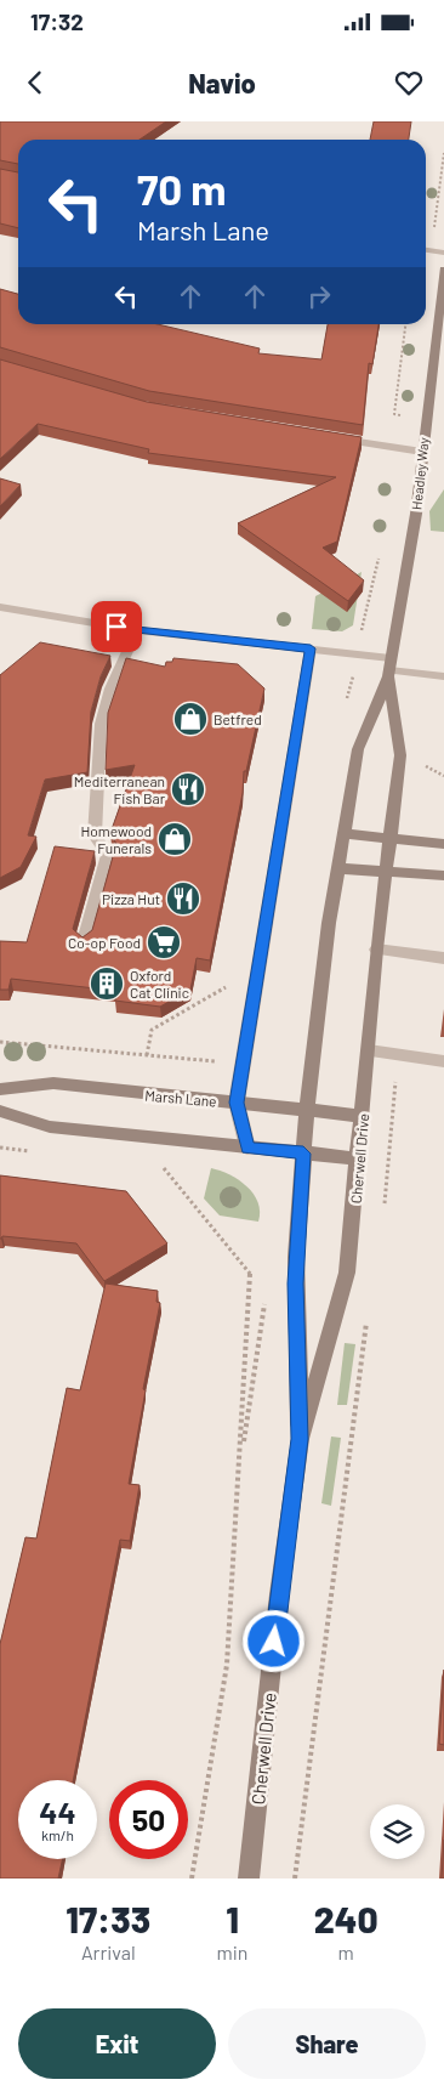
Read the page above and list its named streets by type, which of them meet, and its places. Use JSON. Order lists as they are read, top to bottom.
{
  "streets": {
    "main road": ["Headley Way", "Marsh Lane", "Cherwell Drive"]
  },
  "crossings": [
    ["Headley Way", "Cherwell Drive"],
    ["Marsh Lane", "Cherwell Drive"]
  ],
  "places": {
    "shop": ["Betfred", "Homewood Funerals"],
    "restaurant": ["Mediterranean Fish Bar", "Pizza Hut"],
    "supermarket": ["Co-op Food"],
    "building": ["Oxford Cat Clinic"]
  },
  "page": {
    "status": "17:32",
    "header": "Navio",
    "turn": ["70 m", "Marsh Lane"],
    "speed": "44 km/h",
    "limit": "50",
    "eta": [
      "17:33",
      "Arrival",
      "1",
      "min",
      "240",
      "m"
    ],
    "buttons": ["Exit", "Share"]
  }
}
